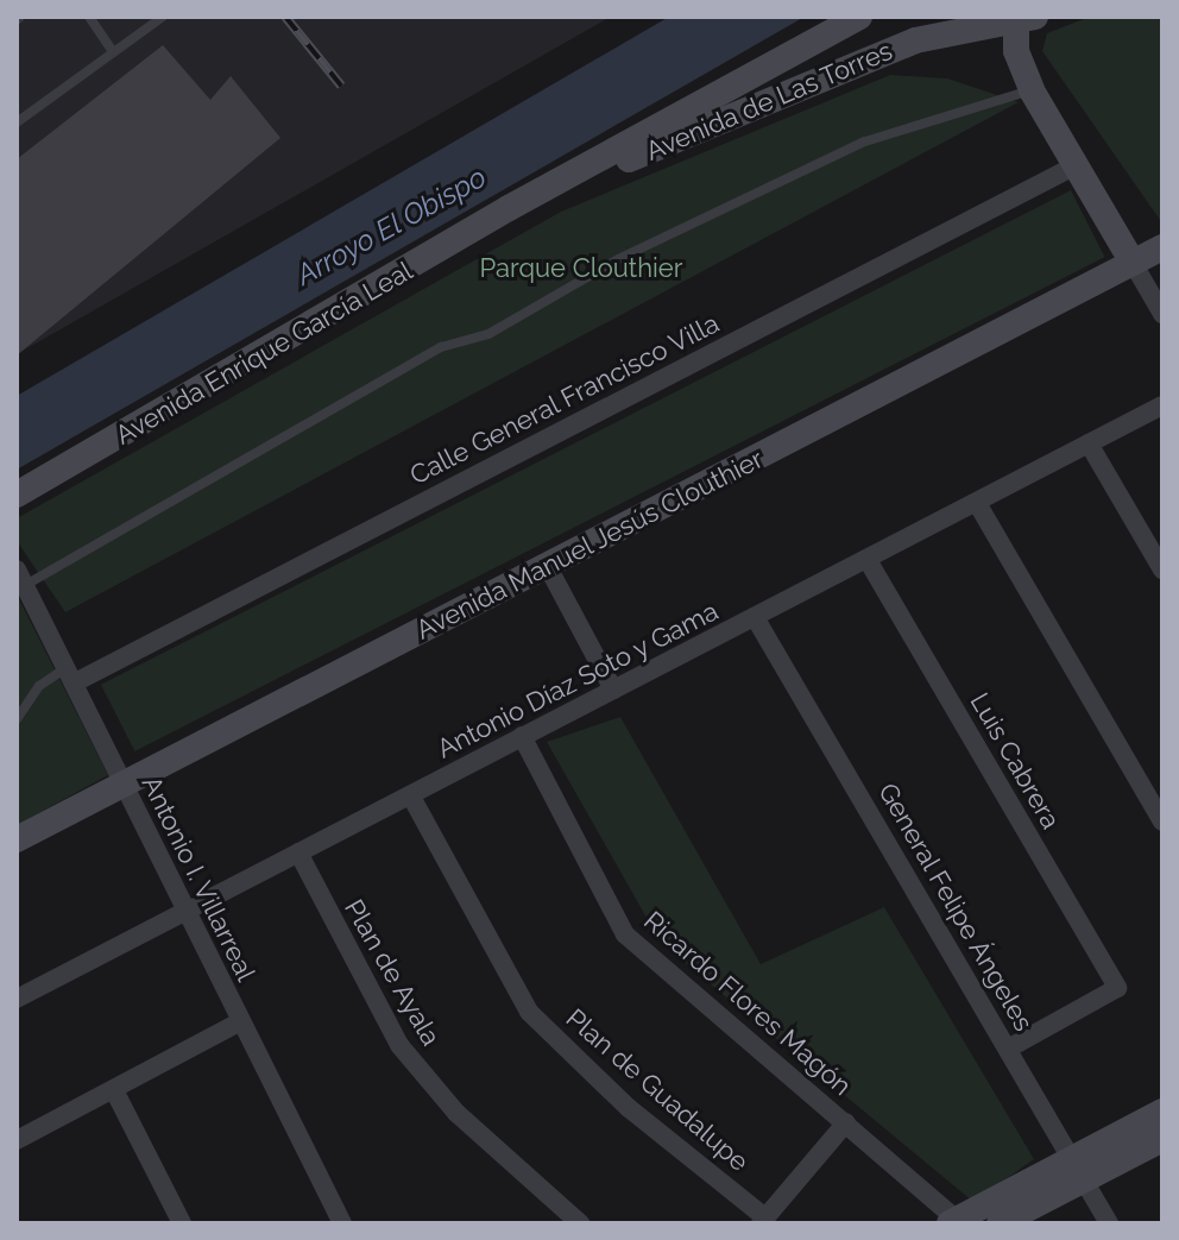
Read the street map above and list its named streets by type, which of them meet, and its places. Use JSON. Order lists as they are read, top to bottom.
{
  "streets": {
    "street": [
      "Avenida de Las Torres",
      "Avenida Enrique García Leal",
      "Calle General Francisco Villa",
      "Avenida Manuel Jesús Clouthier",
      "Antonio Díaz Soto y Gama",
      "Luis Cabrera",
      "Antonio I. Villarreal",
      "General Felipe Ángeles",
      "Plan de Ayala",
      "Ricardo Flores Magón",
      "Plan de Guadalupe"
    ]
  },
  "crossings": [
    ["Avenida de Las Torres", "Avenida Enrique García Leal"],
    ["Calle General Francisco Villa", "Antonio I. Villarreal"],
    ["Avenida Manuel Jesús Clouthier", "Antonio I. Villarreal"],
    ["Antonio Díaz Soto y Gama", "Luis Cabrera"],
    ["Antonio Díaz Soto y Gama", "Antonio I. Villarreal"],
    ["Antonio Díaz Soto y Gama", "General Felipe Ángeles"],
    ["Antonio Díaz Soto y Gama", "Plan de Ayala"],
    ["Antonio Díaz Soto y Gama", "Ricardo Flores Magón"],
    ["Antonio Díaz Soto y Gama", "Plan de Guadalupe"],
    ["Luis Cabrera", "General Felipe Ángeles"]
  ],
  "water": ["Arroyo El Obispo"],
  "parks": ["Parque Clouthier"]
}
